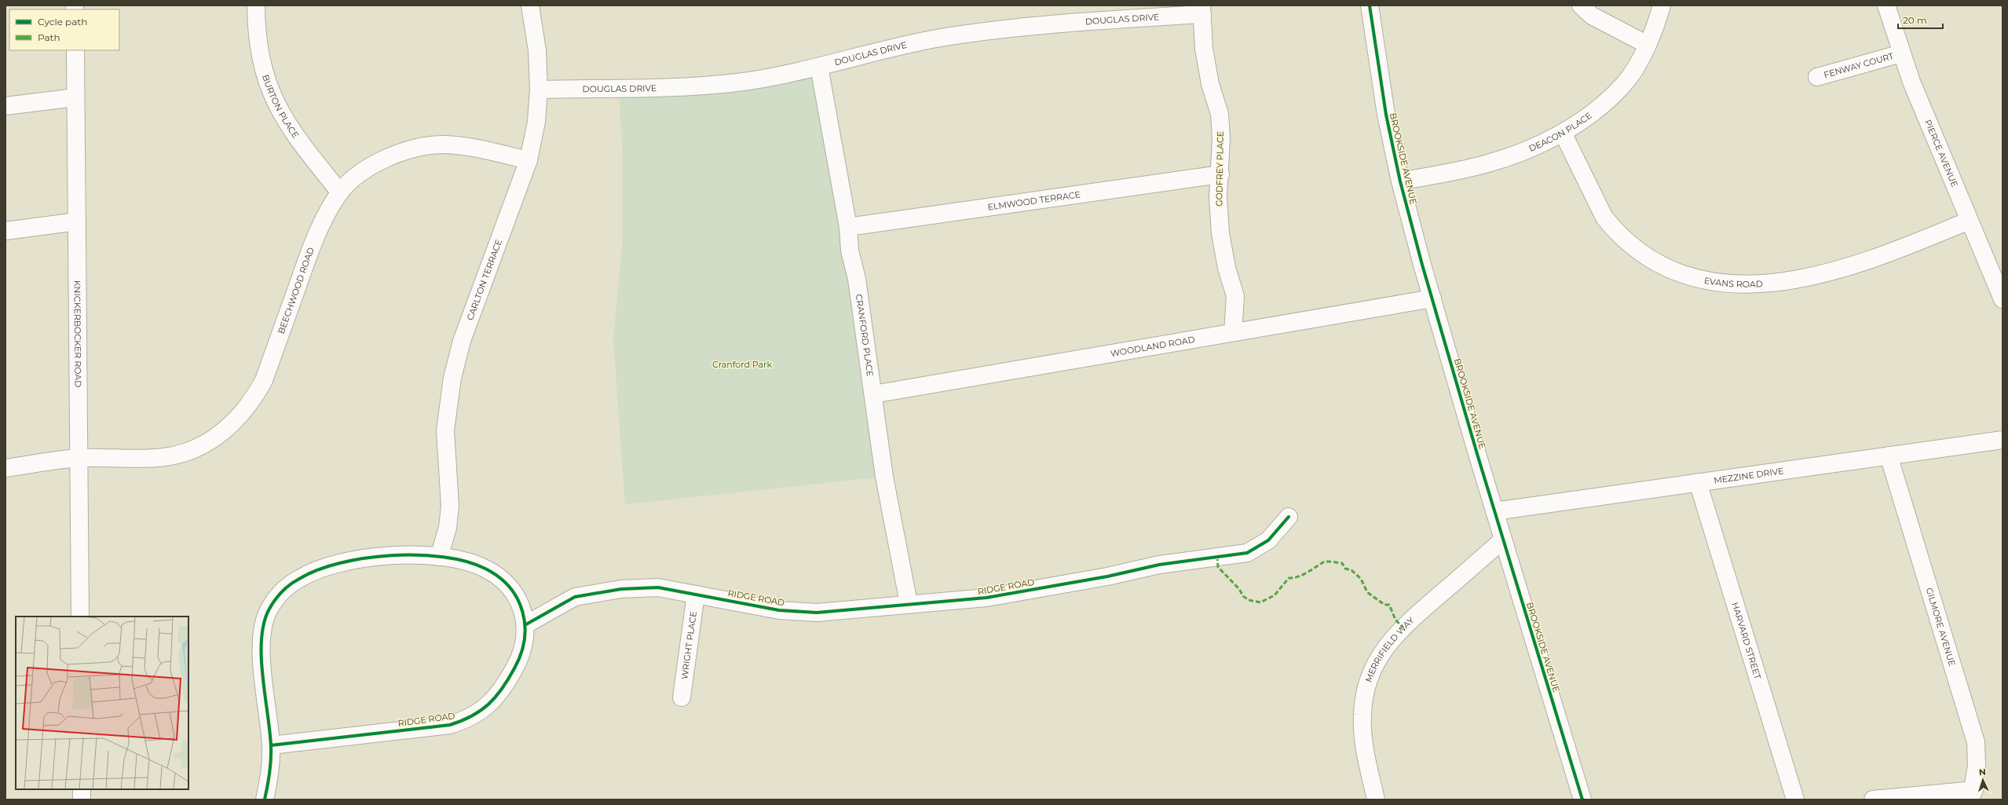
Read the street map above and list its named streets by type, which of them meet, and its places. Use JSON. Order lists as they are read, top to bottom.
{
  "streets": {
    "street": [
      "DOUGLAS DRIVE",
      "FENWAY COURT",
      "BURTON PLACE",
      "DEACON PLACE",
      "PIERCE AVENUE",
      "BROOKSIDE AVENUE",
      "GODFREY PLACE",
      "ELMWOOD TERRACE",
      "CARLTON TERRACE",
      "EVANS ROAD",
      "BEECHWOOD ROAD",
      "KNICKERBOCKER ROAD",
      "CRANFORD PLACE",
      "WOODLAND ROAD",
      "MEZZINE DRIVE",
      "RIDGE ROAD",
      "GILMORE AVENUE",
      "HARVARD STREET",
      "WRIGHT PLACE",
      "MERRIFIELD WAY"
    ]
  },
  "crossings": [
    ["DOUGLAS DRIVE", "GODFREY PLACE"],
    ["DOUGLAS DRIVE", "CARLTON TERRACE"],
    ["DOUGLAS DRIVE", "CRANFORD PLACE"],
    ["FENWAY COURT", "PIERCE AVENUE"],
    ["BURTON PLACE", "BEECHWOOD ROAD"],
    ["DEACON PLACE", "BROOKSIDE AVENUE"],
    ["DEACON PLACE", "EVANS ROAD"],
    ["PIERCE AVENUE", "EVANS ROAD"],
    ["BROOKSIDE AVENUE", "WOODLAND ROAD"],
    ["BROOKSIDE AVENUE", "MEZZINE DRIVE"],
    ["BROOKSIDE AVENUE", "MERRIFIELD WAY"],
    ["GODFREY PLACE", "ELMWOOD TERRACE"],
    ["GODFREY PLACE", "WOODLAND ROAD"],
    ["ELMWOOD TERRACE", "CRANFORD PLACE"],
    ["CARLTON TERRACE", "BEECHWOOD ROAD"],
    ["BEECHWOOD ROAD", "KNICKERBOCKER ROAD"],
    ["CRANFORD PLACE", "WOODLAND ROAD"],
    ["CRANFORD PLACE", "RIDGE ROAD"],
    ["MEZZINE DRIVE", "GILMORE AVENUE"],
    ["MEZZINE DRIVE", "HARVARD STREET"],
    ["RIDGE ROAD", "WRIGHT PLACE"]
  ],
  "parks": ["Cranford Park"],
  "legend": ["Cycle path", "Path"],
  "scale_bar": "20 m",
  "north": "top"
}
